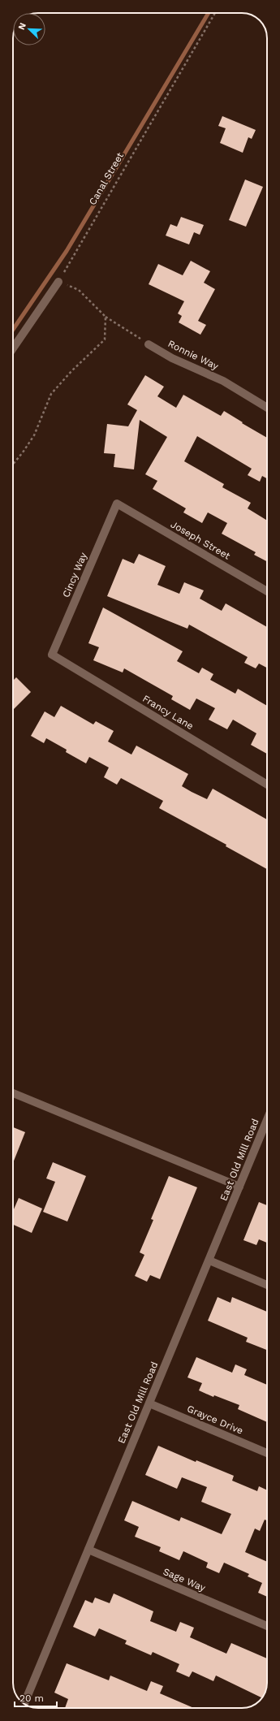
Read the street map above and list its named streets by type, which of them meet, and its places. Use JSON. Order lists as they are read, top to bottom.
{
  "streets": {
    "street": [
      "Ronnie Way",
      "Joseph Street",
      "Cincy Way",
      "Francy Lane",
      "East Old Mill Road",
      "Grayce Drive",
      "Sage Way"
    ],
    "path": ["Canal Street"]
  },
  "crossings": [
    ["Joseph Street", "Cincy Way"],
    ["Cincy Way", "Francy Lane"],
    ["East Old Mill Road", "Grayce Drive"],
    ["East Old Mill Road", "Sage Way"]
  ],
  "scale_bar": "20 m",
  "north": "top left"
}
